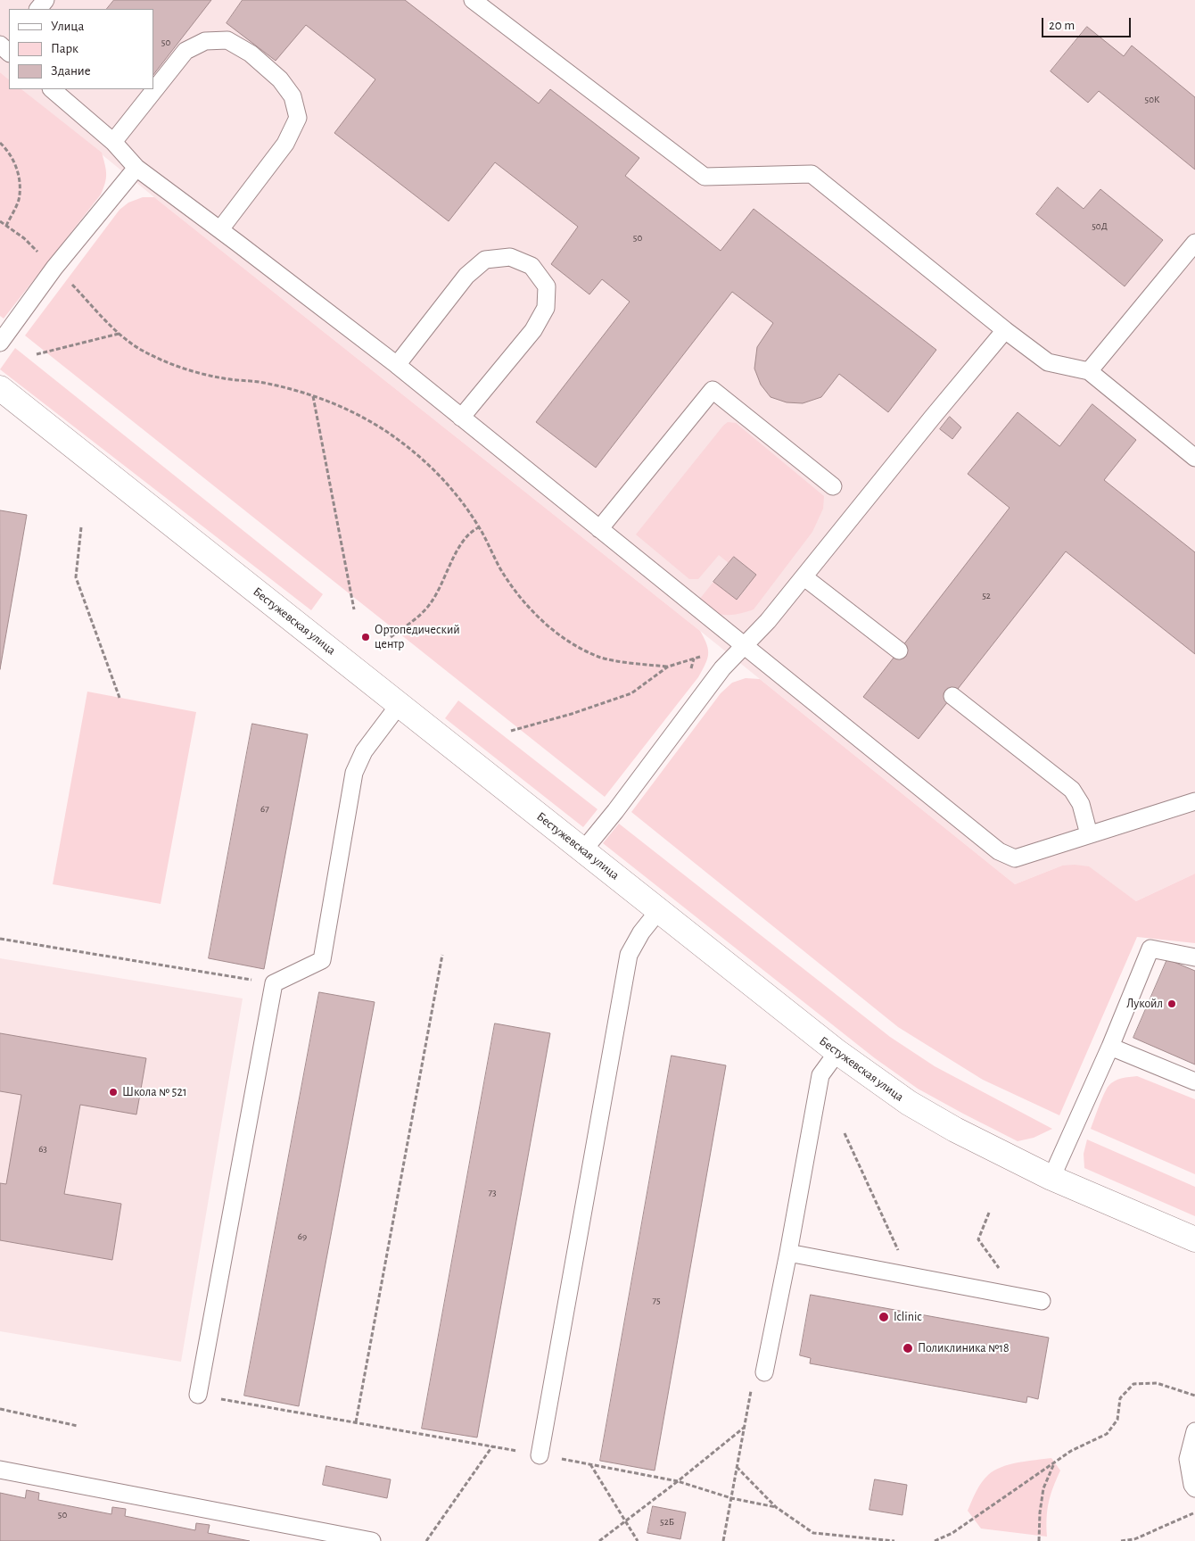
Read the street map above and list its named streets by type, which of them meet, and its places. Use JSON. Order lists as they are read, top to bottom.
{
  "streets": {
    "street": ["Бестужевская улица"]
  },
  "places": [
    "Ортопедический центр",
    "Лукойл",
    "Школа № 521",
    "Iclinic",
    "Поликлиника №18"
  ],
  "house_numbers": [
    "50",
    "50К",
    "50Д",
    "50",
    "52",
    "67",
    "63",
    "73",
    "69",
    "75",
    "50",
    "52Б"
  ],
  "legend": ["Улица", "Парк", "Здание"],
  "scale_bar": "20 m"
}
